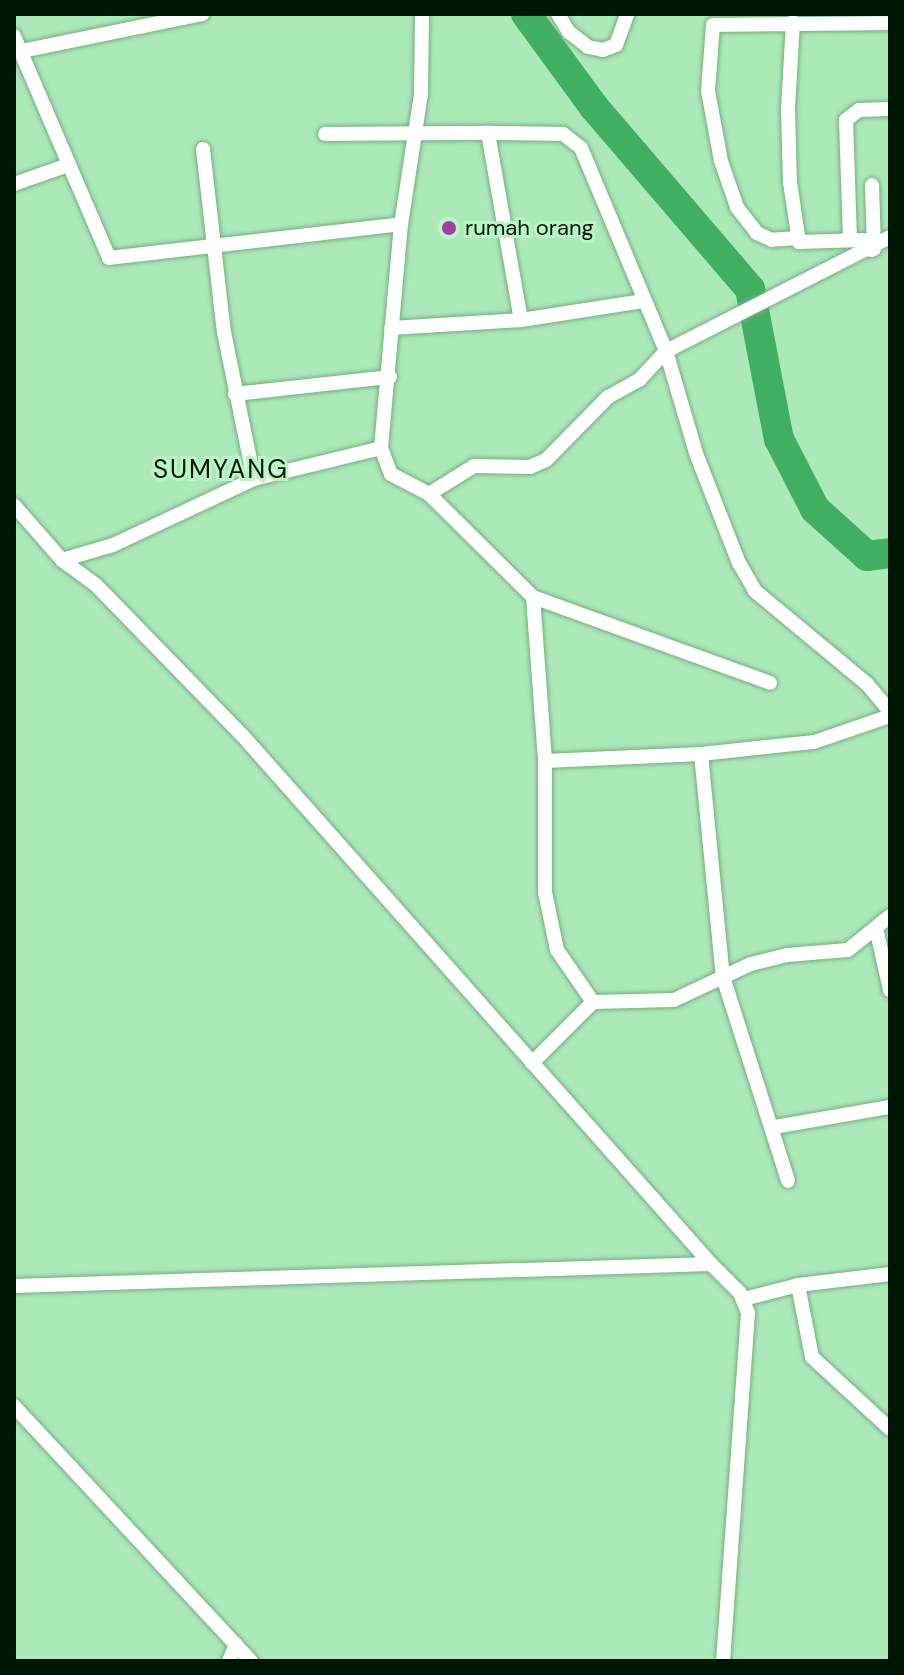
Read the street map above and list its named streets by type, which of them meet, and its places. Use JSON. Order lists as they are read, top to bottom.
{
  "districts": ["SUMYANG"],
  "places": ["rumah orang"]
}
